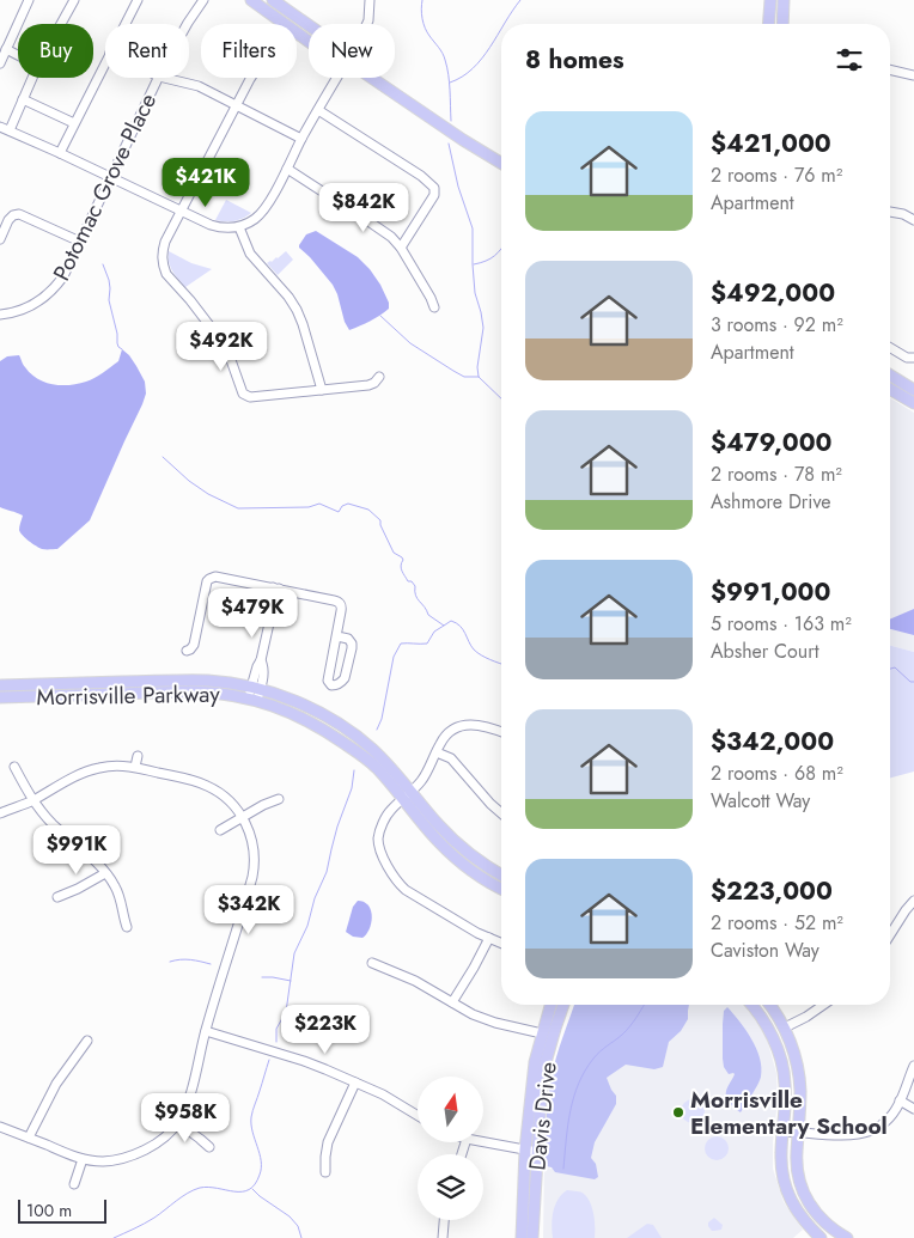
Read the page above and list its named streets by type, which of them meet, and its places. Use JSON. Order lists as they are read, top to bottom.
{
  "streets": {
    "main road": ["Morrisville Parkway", "Davis Drive"],
    "street": ["Potomac Grove Place"]
  },
  "places": ["Morrisville Elementary School"],
  "scale_bar": "100 m",
  "north": "top",
  "page": {
    "chip": [
      "Buy",
      "Rent",
      "Filters",
      "New"
    ],
    "heading": "8 homes",
    "list": [
      {
        "name": "$421,000",
        "note": "2 rooms · 76 m² · Apartment"
      },
      {
        "name": "$492,000",
        "note": "3 rooms · 92 m² · Apartment"
      },
      {
        "name": "$479,000",
        "note": "2 rooms · 78 m² · Ashmore Drive"
      },
      {
        "name": "$991,000",
        "note": "5 rooms · 163 m² · Absher Court"
      },
      {
        "name": "$342,000",
        "note": "2 rooms · 68 m² · Walcott Way"
      },
      {
        "name": "$223,000",
        "note": "2 rooms · 52 m² · Caviston Way"
      }
    ],
    "price": [
      "$421K",
      "$842K",
      "$492K",
      "$479K",
      "$991K",
      "$342K",
      "$223K",
      "$958K"
    ],
    "scale": "100 m"
  }
}
